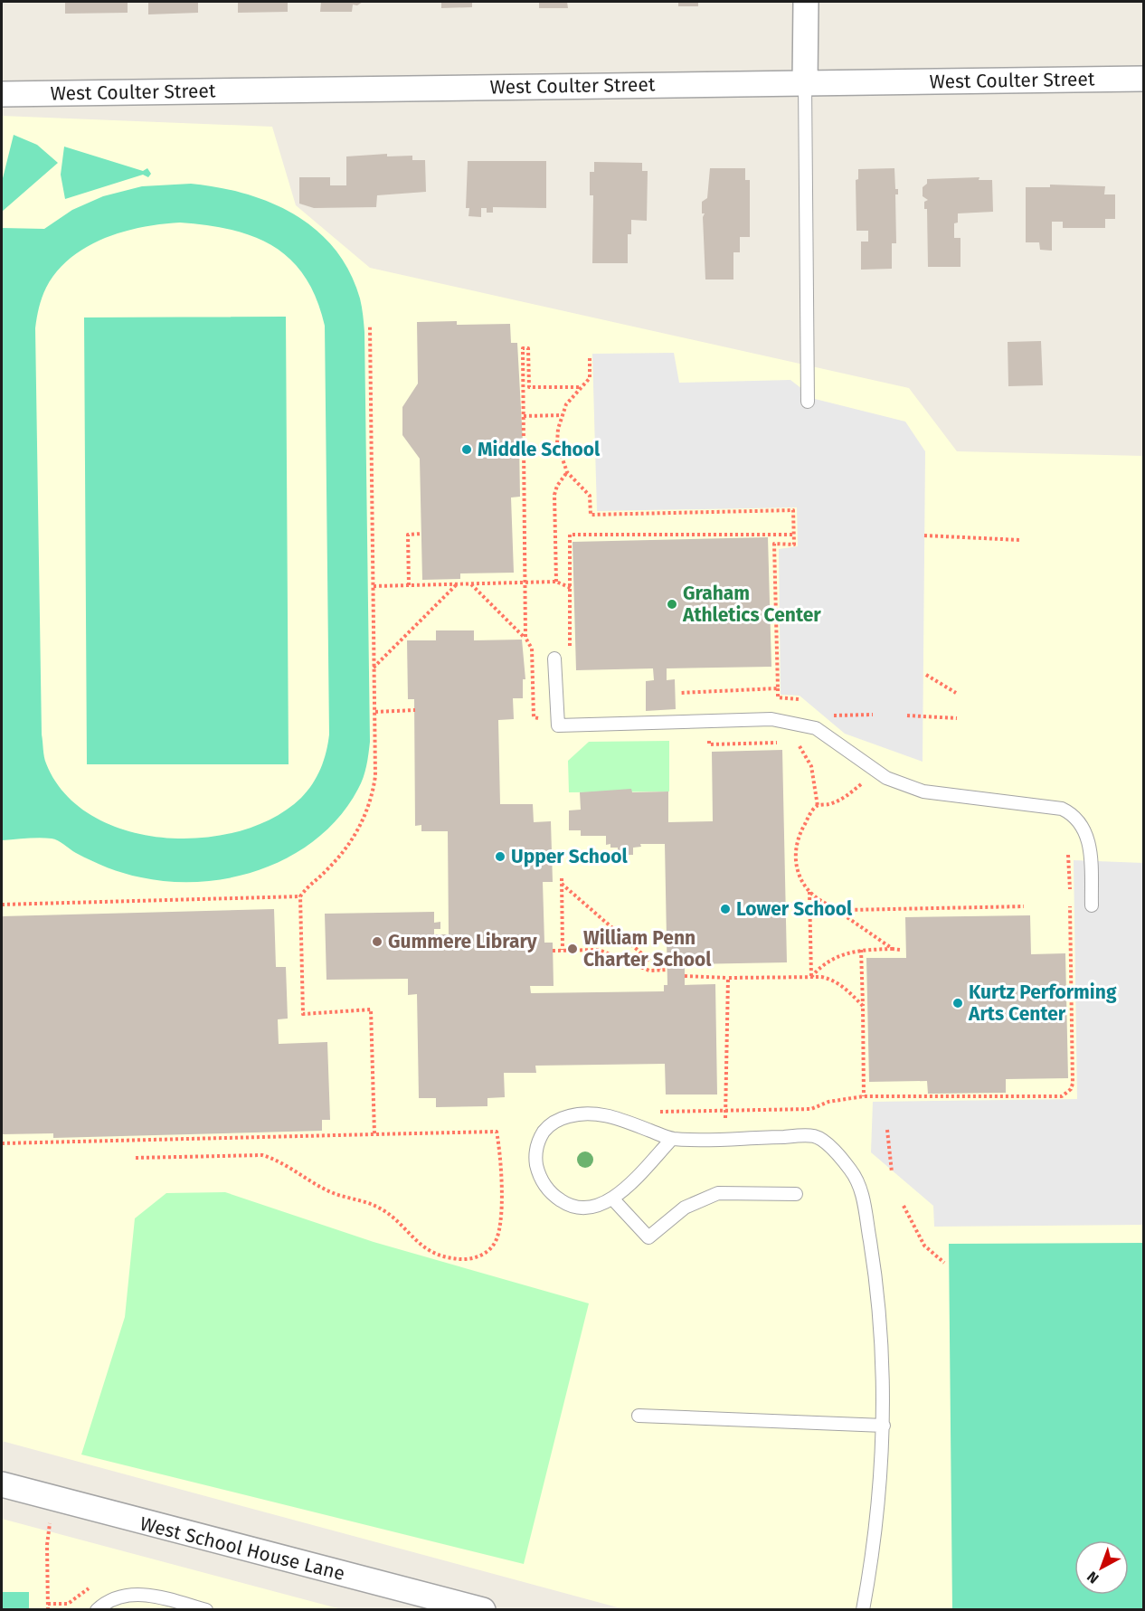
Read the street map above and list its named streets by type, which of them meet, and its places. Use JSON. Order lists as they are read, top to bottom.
{
  "streets": {
    "street": ["West Coulter Street", "West School House Lane"]
  },
  "places": [
    "Middle School",
    "Graham Athletics Center",
    "Upper School",
    "Lower School",
    "Gummere Library",
    "William Penn Charter School",
    "Kurtz Performing Arts Center"
  ],
  "north": "bottom left"
}
